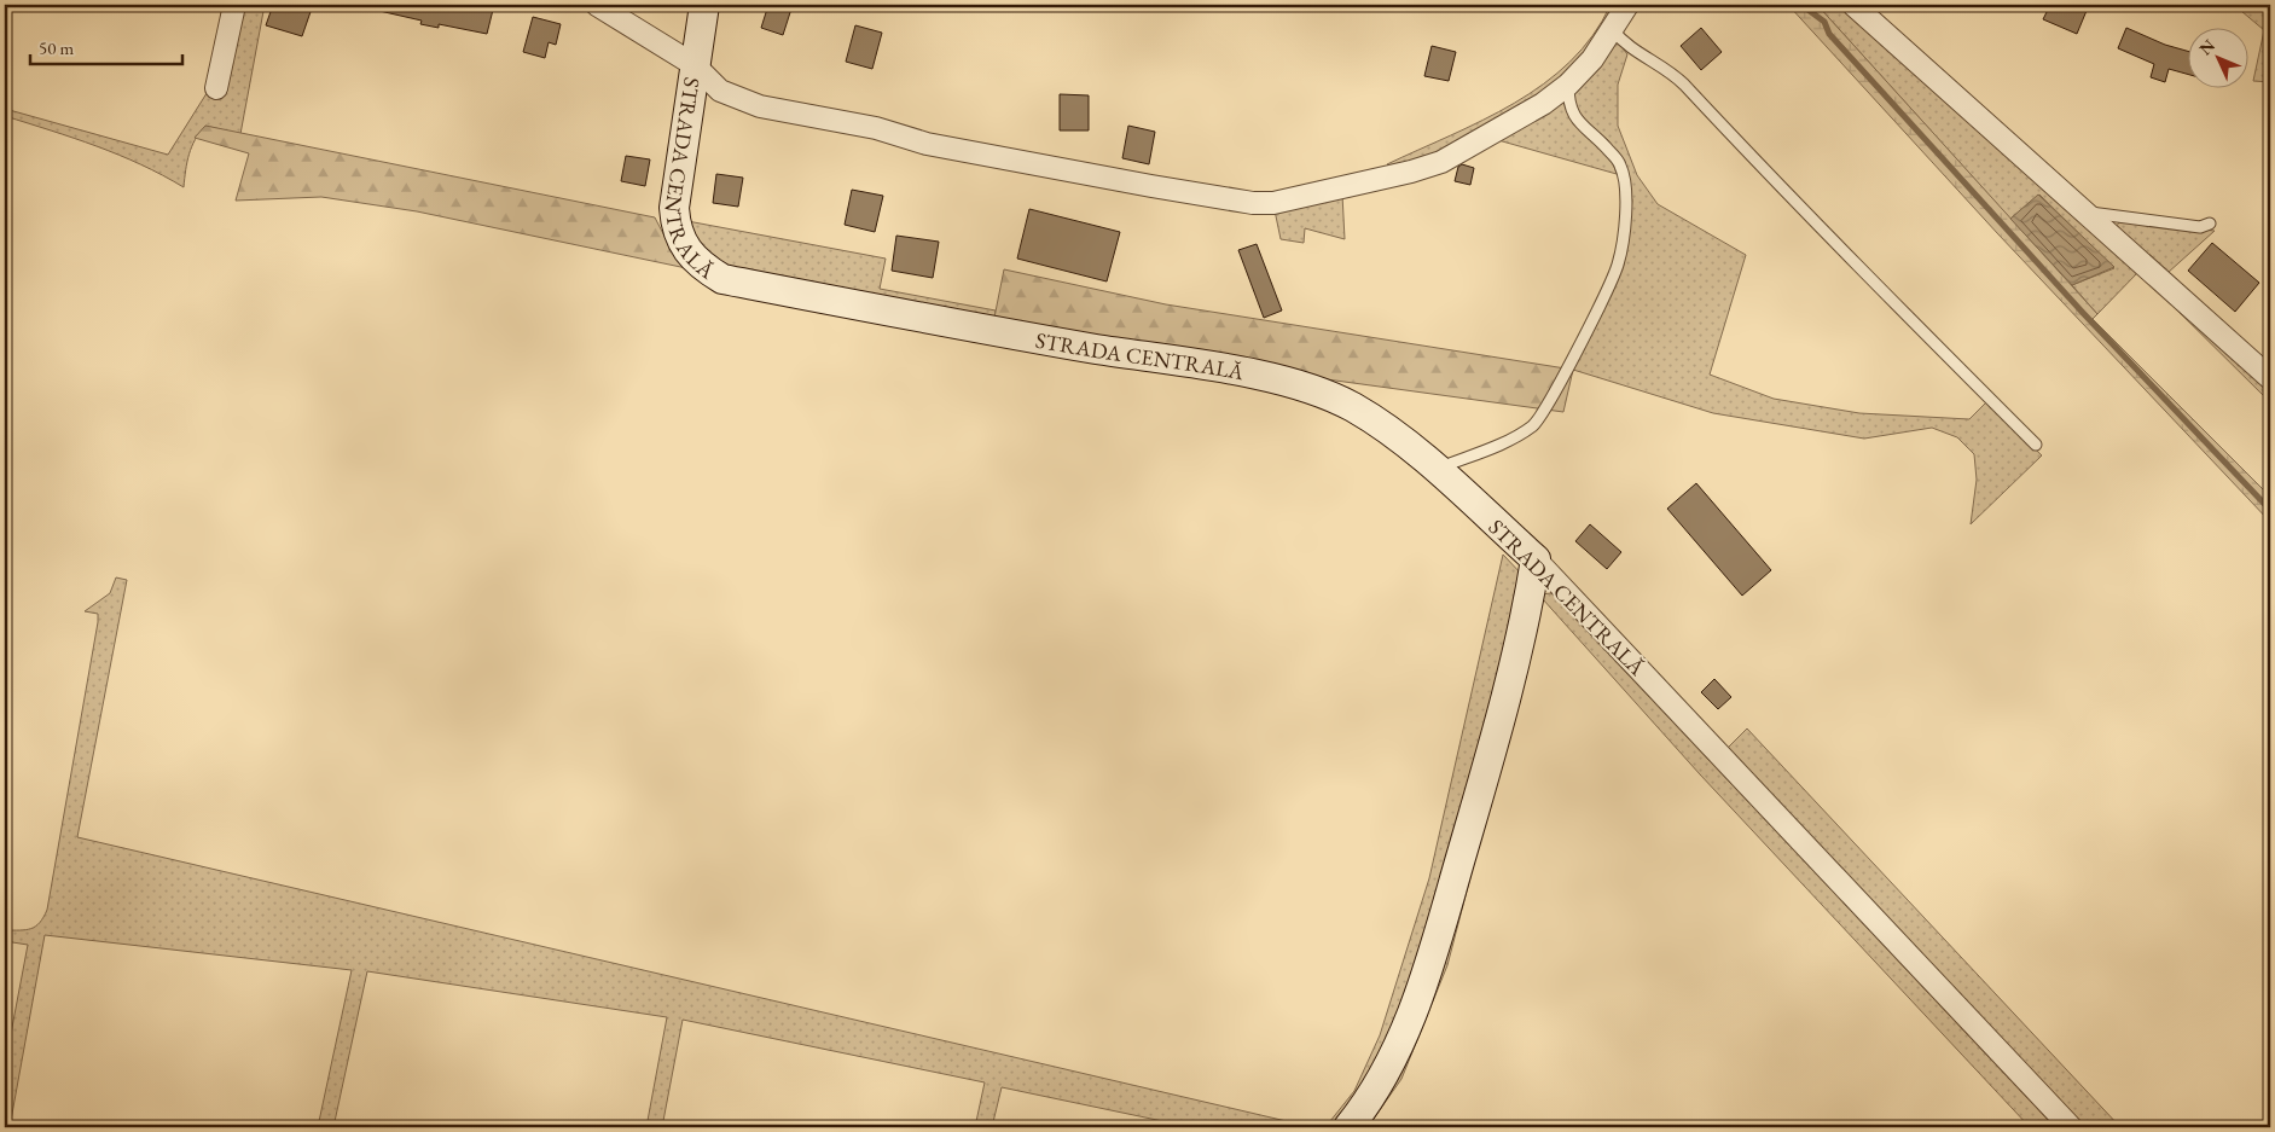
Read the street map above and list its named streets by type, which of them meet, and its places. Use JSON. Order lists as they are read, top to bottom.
{
  "streets": {
    "street": ["STRADA CENTRALĂ"]
  },
  "scale_bar": "50 m",
  "north": "top left"
}
